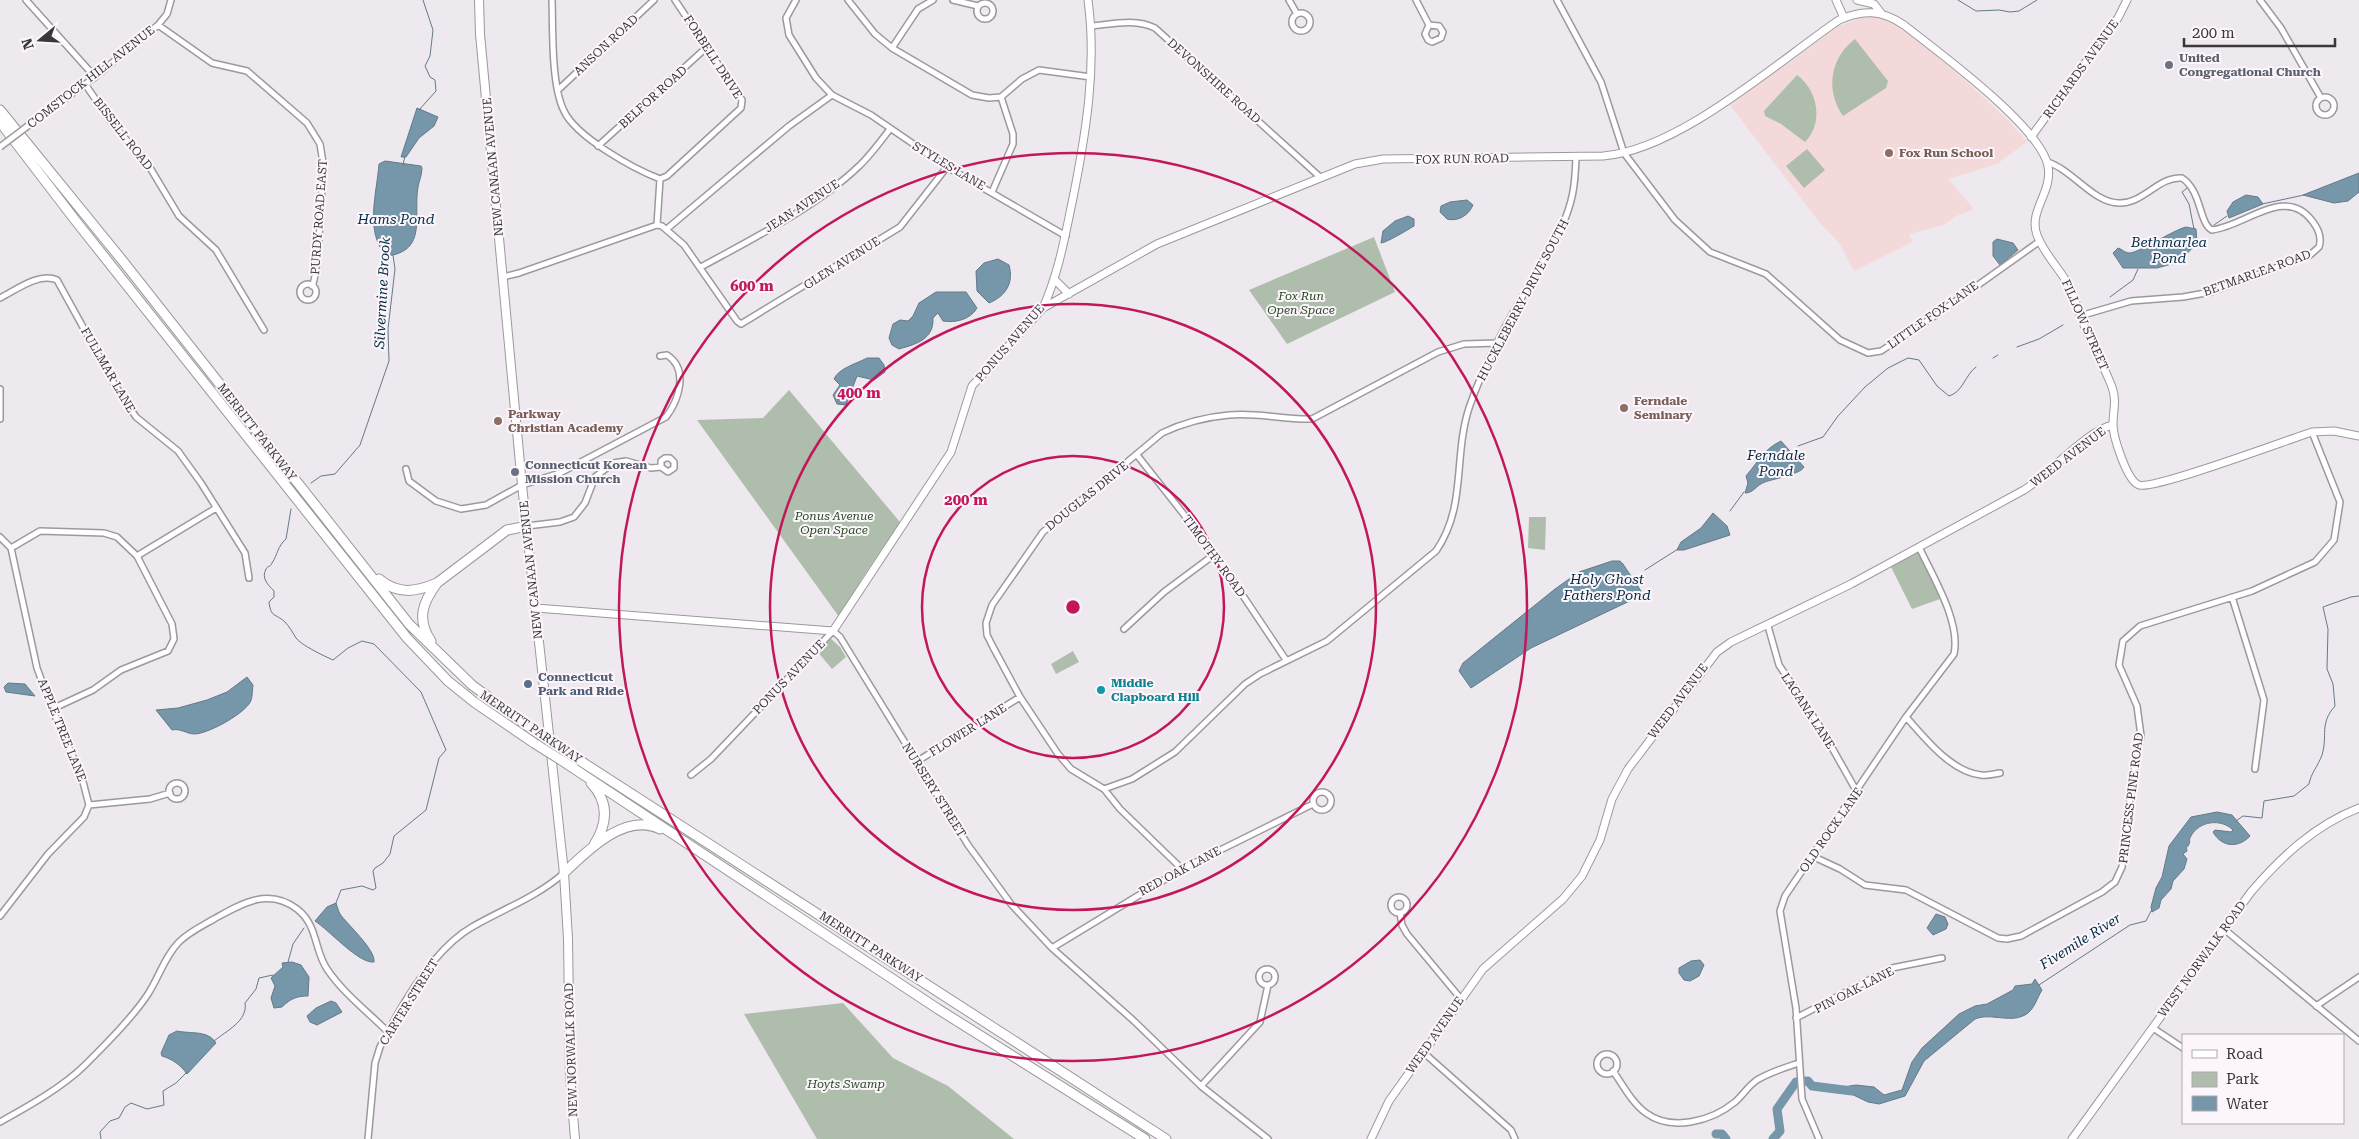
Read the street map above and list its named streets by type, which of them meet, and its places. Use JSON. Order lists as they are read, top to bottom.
{
  "streets": {
    "highway": ["MERRITT PARKWAY"],
    "main road": ["NEW CANAAN AVENUE", "NEW NORWALK ROAD"],
    "street": [
      "ANSON ROAD",
      "FORBELL DRIVE",
      "RICHARDS AVENUE",
      "COMSTOCK HILL AVENUE",
      "DEVONSHIRE ROAD",
      "BELFOR ROAD",
      "BISSELL ROAD",
      "FOX RUN ROAD",
      "STYLES LANE",
      "JEAN AVENUE",
      "PURDY ROAD EAST",
      "GLEN AVENUE",
      "BETMARLEA ROAD",
      "HUCKLEBERRY DRIVE SOUTH",
      "LITTLE FOX LANE",
      "FILLOW STREET",
      "PONUS AVENUE",
      "FULLMAR LANE",
      "WEED AVENUE",
      "DOUGLAS DRIVE",
      "TIMOTHY ROAD",
      "LAGANA LANE",
      "APPLE TREE LANE",
      "FLOWER LANE",
      "NURSERY STREET",
      "PRINCESS PINE ROAD",
      "OLD ROCK LANE",
      "RED OAK LANE",
      "WEST NORWALK ROAD",
      "PIN OAK LANE",
      "CARTER STREET"
    ]
  },
  "crossings": [
    ["FORBELL DRIVE", "BELFOR ROAD"],
    ["COMSTOCK HILL AVENUE", "BISSELL ROAD"],
    ["COMSTOCK HILL AVENUE", "PURDY ROAD EAST"],
    ["DEVONSHIRE ROAD", "FOX RUN ROAD"],
    ["DEVONSHIRE ROAD", "PONUS AVENUE"],
    ["FOX RUN ROAD", "HUCKLEBERRY DRIVE SOUTH"],
    ["FOX RUN ROAD", "LITTLE FOX LANE"],
    ["FOX RUN ROAD", "PONUS AVENUE"],
    ["STYLES LANE", "JEAN AVENUE"],
    ["STYLES LANE", "GLEN AVENUE"],
    ["STYLES LANE", "PONUS AVENUE"],
    ["NEW CANAAN AVENUE", "CARTER STREET"],
    ["NEW CANAAN AVENUE", "NEW NORWALK ROAD"],
    ["JEAN AVENUE", "GLEN AVENUE"],
    ["BETMARLEA ROAD", "FILLOW STREET"],
    ["HUCKLEBERRY DRIVE SOUTH", "DOUGLAS DRIVE"],
    ["HUCKLEBERRY DRIVE SOUTH", "TIMOTHY ROAD"],
    ["LITTLE FOX LANE", "FILLOW STREET"],
    ["FILLOW STREET", "WEED AVENUE"],
    ["FILLOW STREET", "PRINCESS PINE ROAD"],
    ["PONUS AVENUE", "NURSERY STREET"],
    ["WEED AVENUE", "LAGANA LANE"],
    ["WEED AVENUE", "OLD ROCK LANE"],
    ["DOUGLAS DRIVE", "TIMOTHY ROAD"],
    ["DOUGLAS DRIVE", "FLOWER LANE"],
    ["DOUGLAS DRIVE", "RED OAK LANE"],
    ["LAGANA LANE", "OLD ROCK LANE"],
    ["FLOWER LANE", "NURSERY STREET"],
    ["NURSERY STREET", "RED OAK LANE"],
    ["PRINCESS PINE ROAD", "OLD ROCK LANE"],
    ["OLD ROCK LANE", "PIN OAK LANE"]
  ],
  "water": [
    "Hams Pond",
    "Bethmarlea Pond",
    "Silvermine Brook",
    "Ferndale Pond",
    "Holy Ghost Fathers Pond",
    "Fivemile River"
  ],
  "parks": ["Fox Run Open Space", "Ponus Avenue Open Space", "Hoyts Swamp"],
  "places": [
    "United Congregational Church",
    "Fox Run School",
    "Ferndale Seminary",
    "Parkway Christian Academy",
    "Connecticut Korean Mission Church",
    "Connecticut Park and Ride",
    "Middle Clapboard Hill"
  ],
  "legend": ["Road", "Park", "Water"],
  "scale_bar": "200 m",
  "north": "left",
  "rings": ["600 m", "400 m", "200 m"]
}
